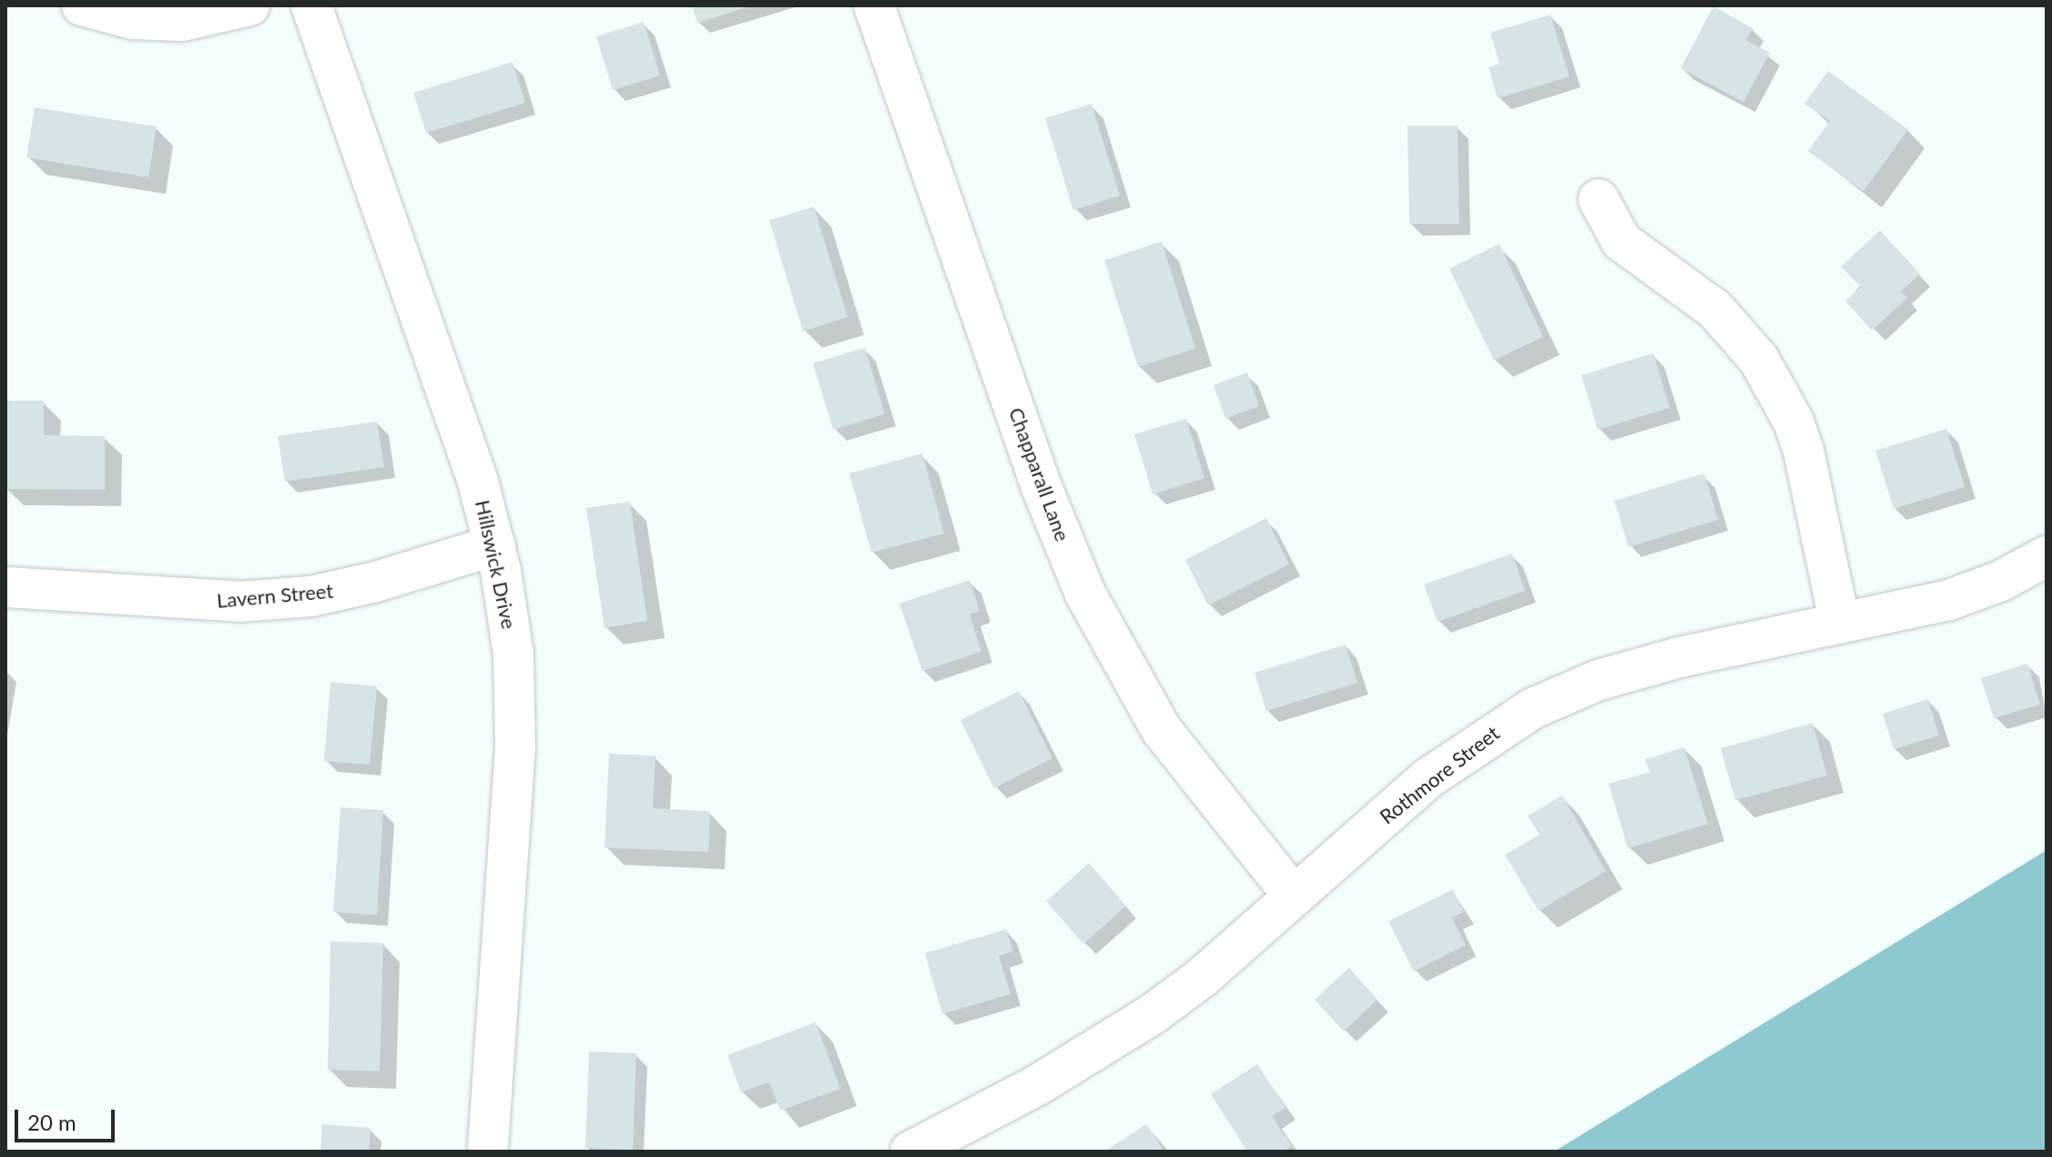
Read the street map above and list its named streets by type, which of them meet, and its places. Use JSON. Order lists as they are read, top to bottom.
{
  "streets": {
    "street": [
      "Chapparall Lane",
      "Hillswick Drive",
      "Lavern Street",
      "Rothmore Street"
    ]
  },
  "crossings": [
    ["Chapparall Lane", "Rothmore Street"],
    ["Hillswick Drive", "Lavern Street"]
  ],
  "scale_bar": "20 m"
}
